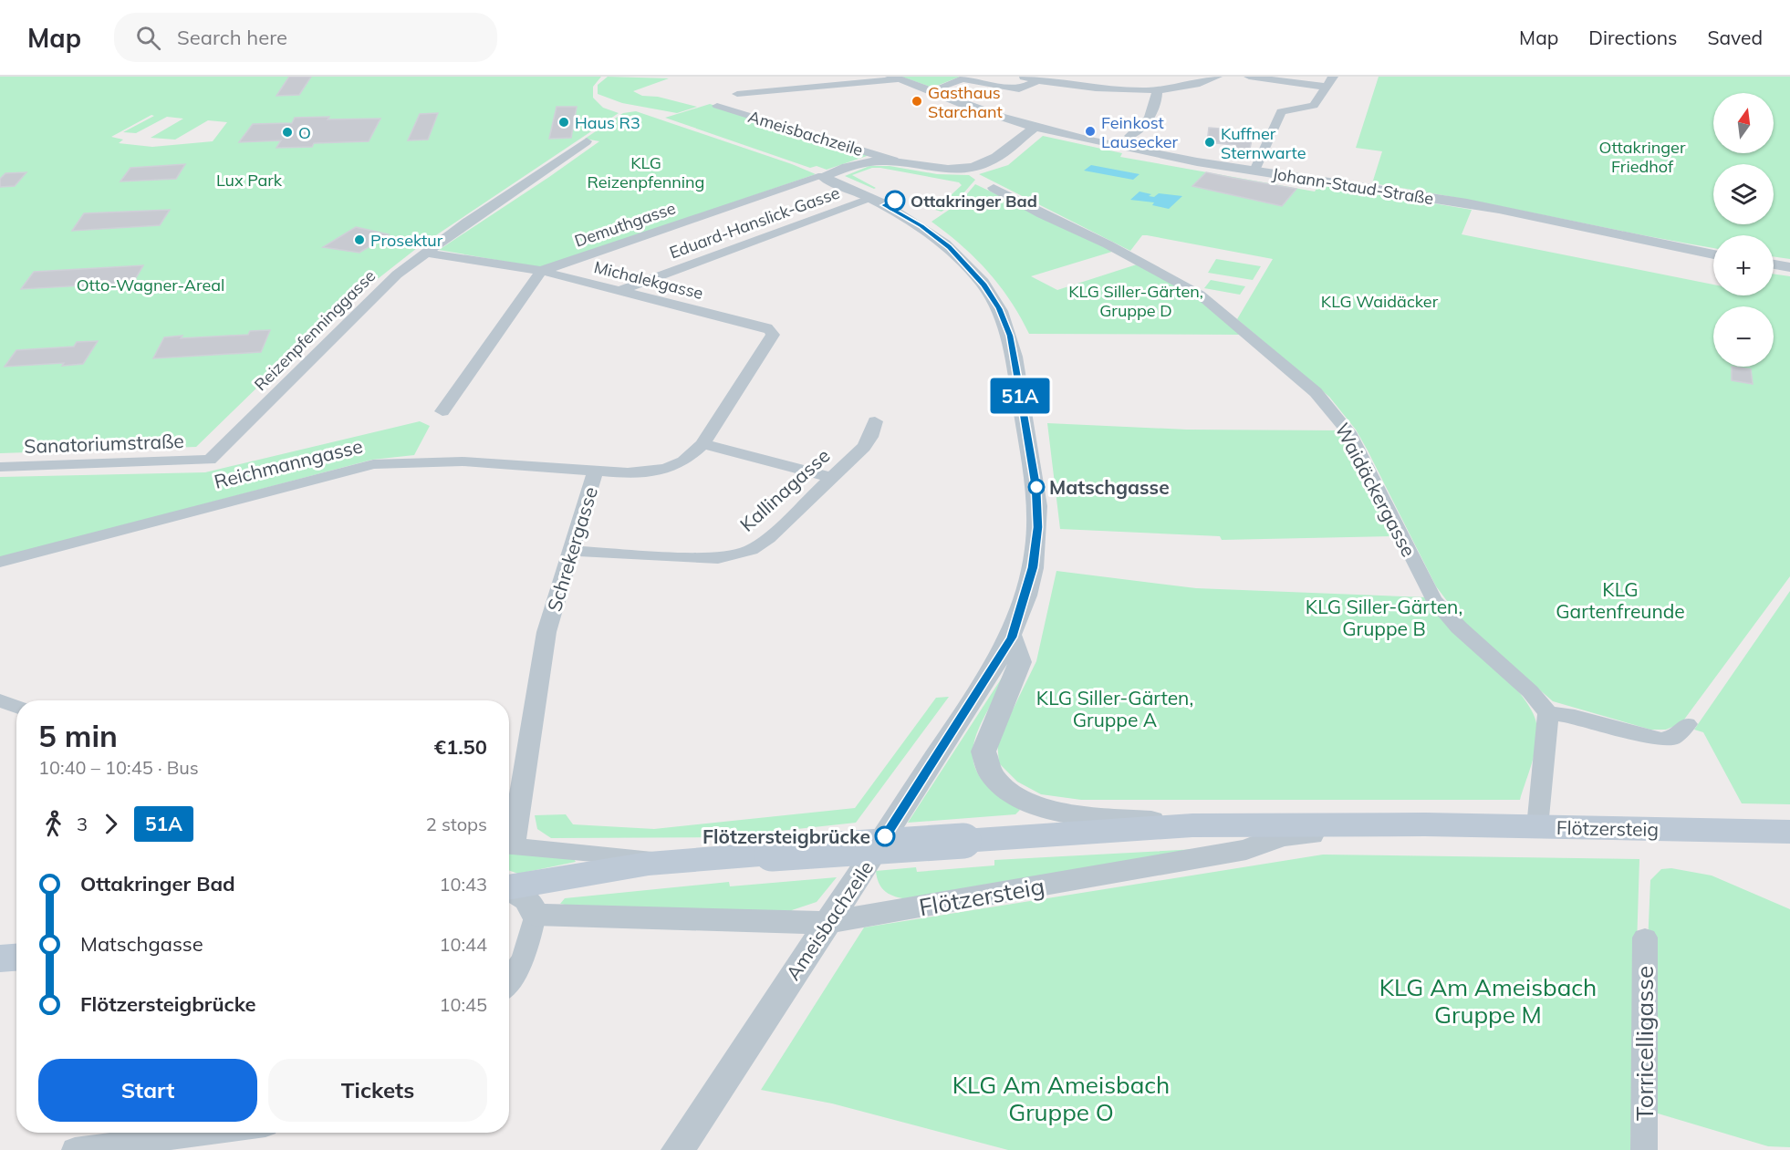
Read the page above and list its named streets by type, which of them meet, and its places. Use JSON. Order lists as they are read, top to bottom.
{
  "streets": {
    "main road": ["Flötzersteig"],
    "street": [
      "Ameisbachzeile",
      "Johann-Staud-Straße",
      "Eduard-Hanslick-Gasse",
      "Demuthgasse",
      "Michalekgasse",
      "Reizenpfenninggasse",
      "Sanatoriumstraße",
      "Reichmanngasse",
      "Kallinagasse",
      "Waidäckergasse",
      "Schrekergasse",
      "Torricelligasse"
    ]
  },
  "crossings": [
    ["Ameisbachzeile", "Eduard-Hanslick-Gasse"],
    ["Ameisbachzeile", "Demuthgasse"],
    ["Ameisbachzeile", "Flötzersteig"],
    ["Johann-Staud-Straße", "Demuthgasse"],
    ["Eduard-Hanslick-Gasse", "Michalekgasse"],
    ["Demuthgasse", "Michalekgasse"],
    ["Michalekgasse", "Reizenpfenninggasse"],
    ["Michalekgasse", "Schrekergasse"],
    ["Reizenpfenninggasse", "Sanatoriumstraße"],
    ["Reichmanngasse", "Schrekergasse"],
    ["Kallinagasse", "Schrekergasse"]
  ],
  "parks": [
    "Ottakringer Friedhof",
    "KLG Reizenpfenning",
    "Lux Park",
    "Otto-Wagner-Areal",
    "KLG Siller-Gärten, Gruppe D",
    "KLG Waidäcker",
    "KLG Gartenfreunde",
    "KLG Siller-Gärten, Gruppe B",
    "KLG Siller-Gärten, Gruppe A",
    "KLG Am Ameisbach Gruppe M",
    "KLG Am Ameisbach Gruppe O"
  ],
  "places": [
    "Gasthaus Starchant",
    "Haus R3",
    "Feinkost Lausecker",
    "O",
    "Kuffner Sternwarte",
    "Ottakringer Bad",
    "Prosektur",
    "Matschgasse",
    "Flötzersteigbrücke"
  ],
  "lines": ["bus line 51A"],
  "north": "top",
  "page": {
    "header": "Map",
    "search": "Search here",
    "nav": ["Map", "Directions", "Saved"],
    "on_map": "51A",
    "map_buttons": ["+", "−"],
    "heading": ["5 min", "10:40 – 10:45 · Bus", "€1.50"],
    "legs": ["3", "51A", "2 stops"],
    "list": [
      {
        "name": "Ottakringer Bad",
        "value": "10:43"
      },
      {
        "name": "Matschgasse",
        "value": "10:44"
      },
      {
        "name": "Flötzersteigbrücke",
        "value": "10:45"
      }
    ],
    "buttons": ["Start", "Tickets"]
  }
}
